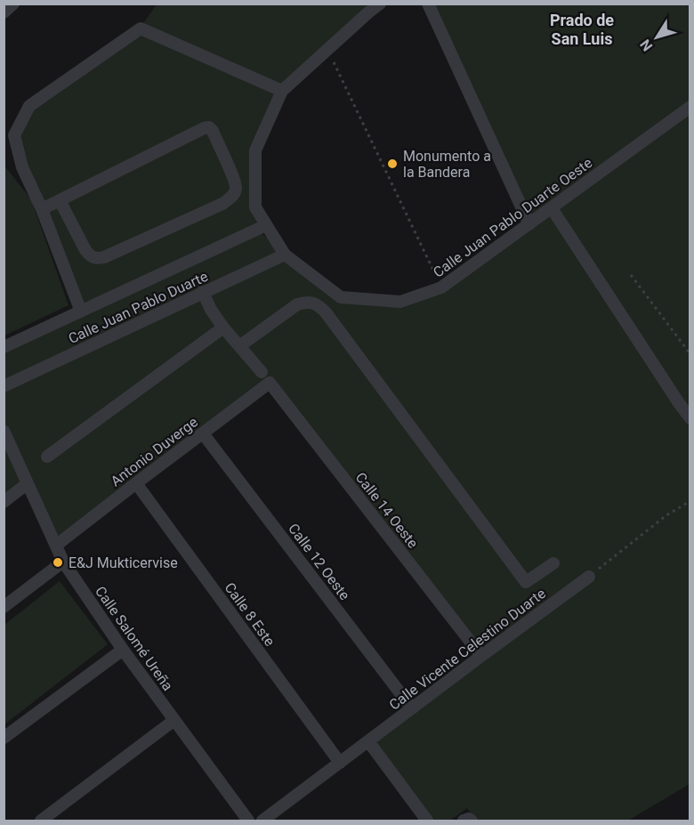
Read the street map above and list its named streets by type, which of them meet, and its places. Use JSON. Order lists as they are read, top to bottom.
{
  "streets": {
    "street": [
      "Calle Juan Pablo Duarte Oeste",
      "Calle Juan Pablo Duarte",
      "Antonio Duverge",
      "Calle 14 Oeste",
      "Calle 12 Oeste",
      "Calle 8 Este",
      "Calle Salomé Ureña",
      "Calle Vicente Celestino Duarte"
    ]
  },
  "crossings": [
    ["Calle Juan Pablo Duarte Oeste", "Calle Juan Pablo Duarte"],
    ["Antonio Duverge", "Calle 14 Oeste"],
    ["Antonio Duverge", "Calle 12 Oeste"],
    ["Antonio Duverge", "Calle 8 Este"],
    ["Antonio Duverge", "Calle Salomé Ureña"],
    ["Calle 14 Oeste", "Calle Vicente Celestino Duarte"],
    ["Calle 12 Oeste", "Calle Vicente Celestino Duarte"],
    ["Calle 8 Este", "Calle Vicente Celestino Duarte"]
  ],
  "districts": ["Prado de San Luis"],
  "places": ["Monumento a la Bandera", "E&J Mukticervise"],
  "north": "bottom left"
}
